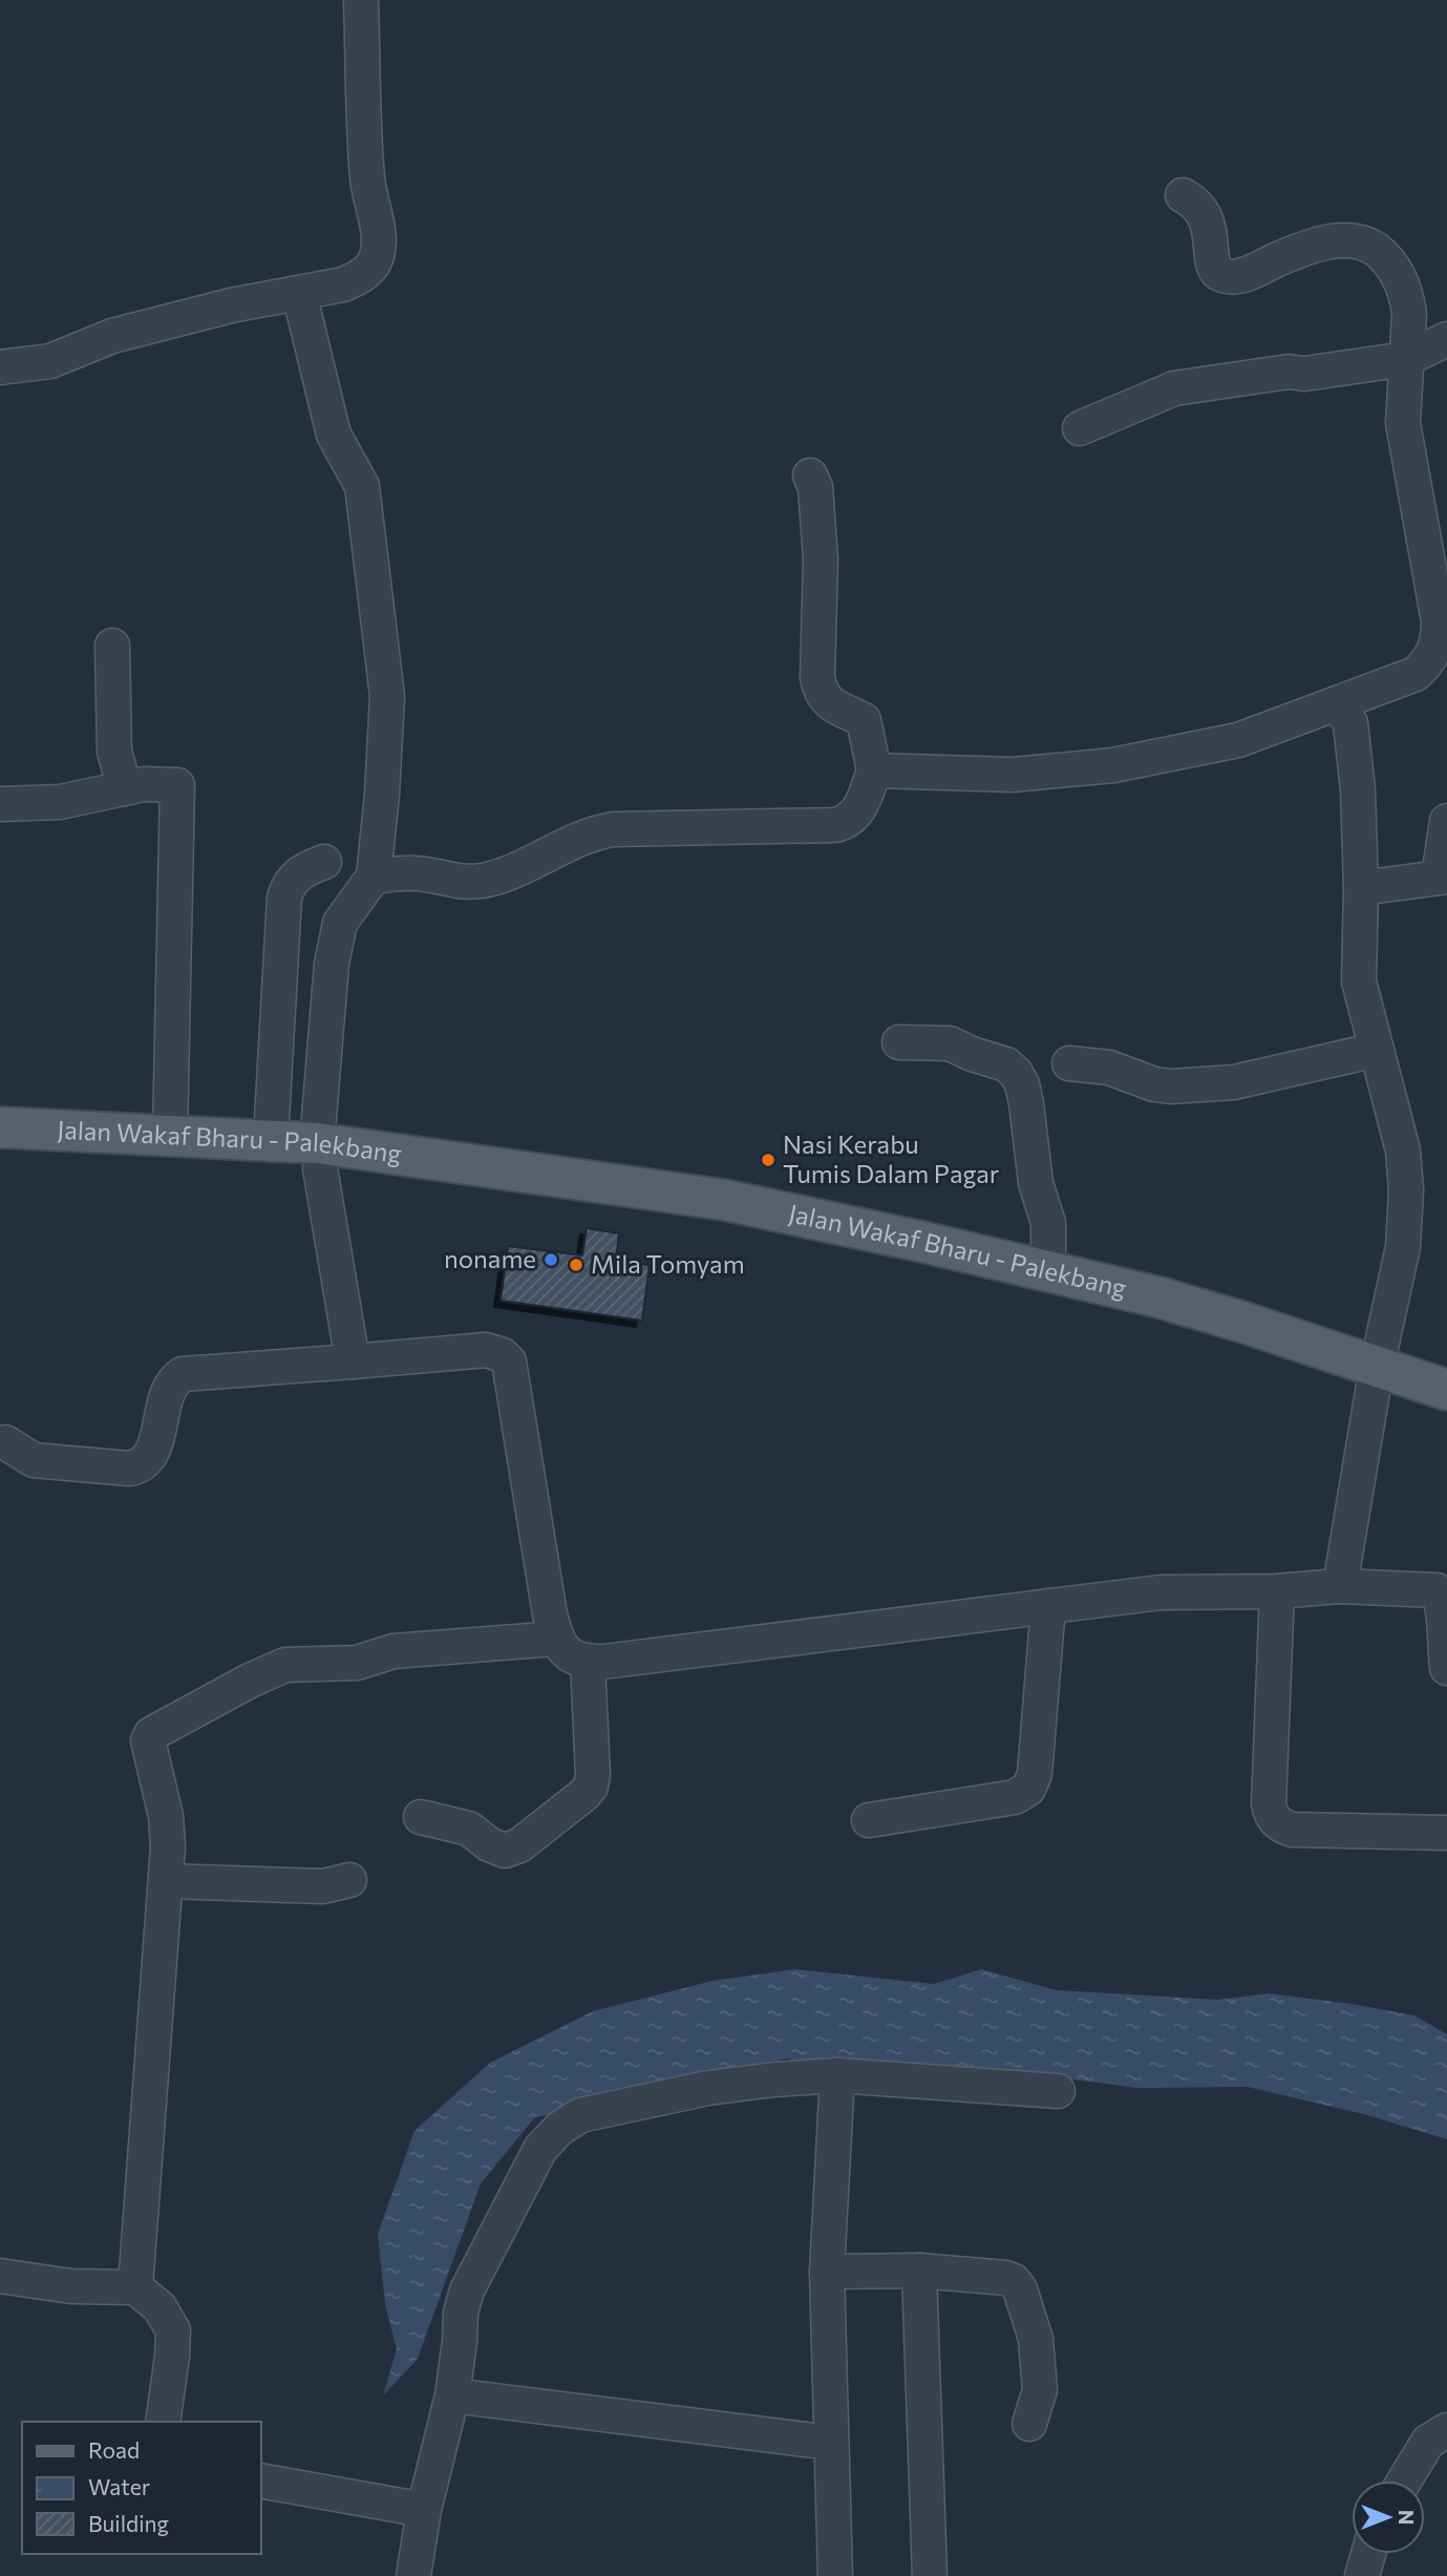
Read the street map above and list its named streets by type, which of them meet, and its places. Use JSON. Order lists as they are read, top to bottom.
{
  "streets": {
    "main road": ["Jalan Wakaf Bharu - Palekbang"]
  },
  "places": ["Nasi Kerabu Tumis Dalam Pagar", "noname", "Mila Tomyam"],
  "legend": ["Road", "Water", "Building"],
  "north": "right"
}
